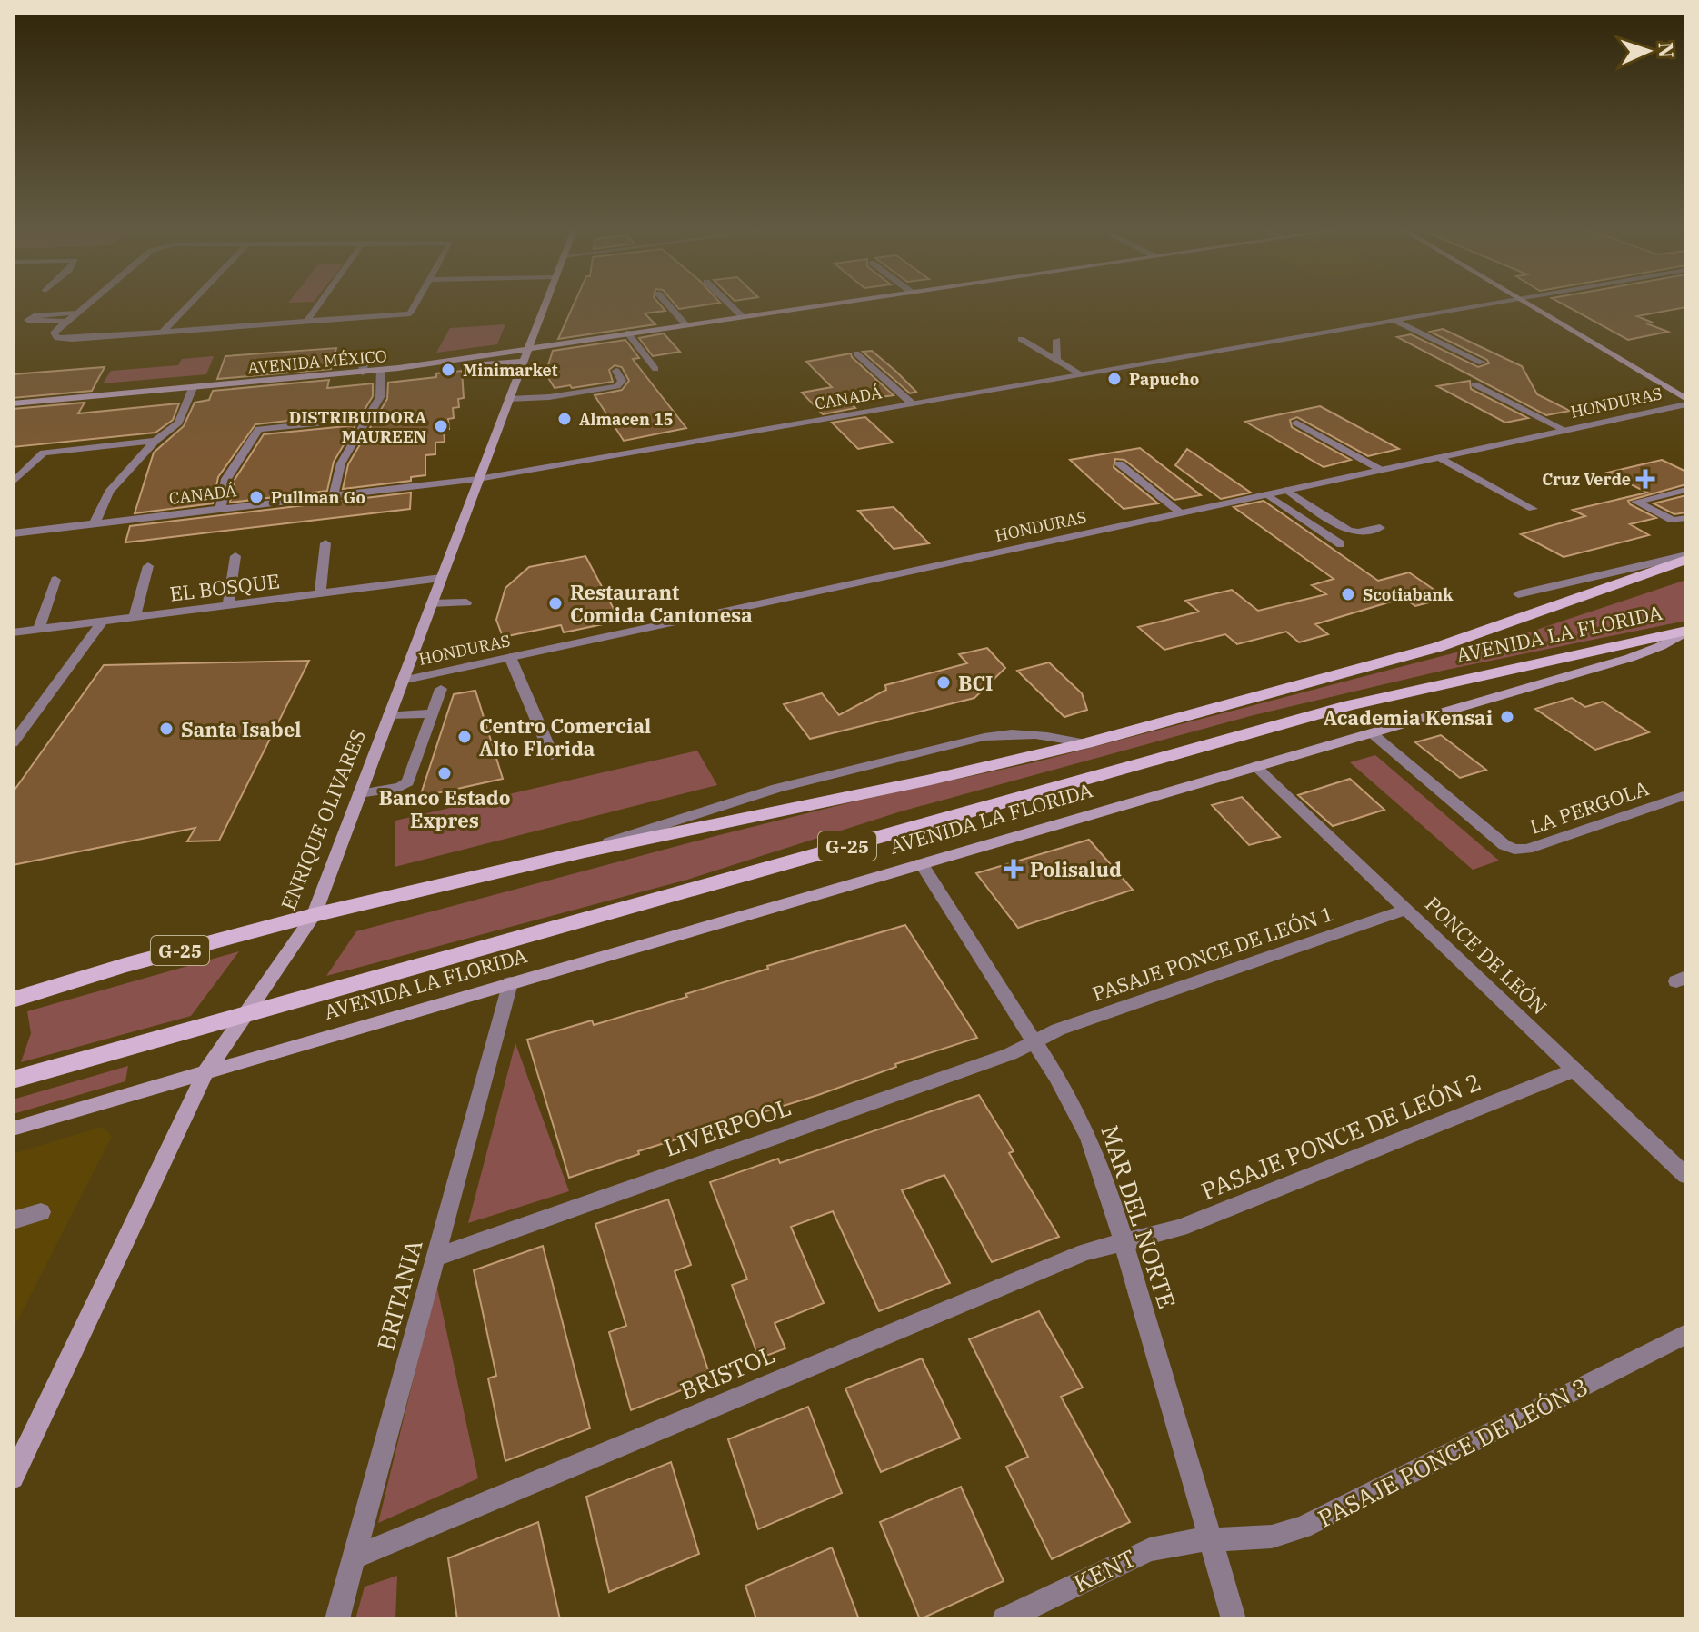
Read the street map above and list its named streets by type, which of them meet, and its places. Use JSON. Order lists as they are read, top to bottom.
{
  "streets": {
    "main road": ["AVENIDA LA FLORIDA", "G-25"],
    "street": [
      "AVENIDA MÉXICO",
      "CANADÁ",
      "HONDURAS",
      "EL BOSQUE",
      "LA PERGOLA",
      "ENRIQUE OLIVARES",
      "PASAJE PONCE DE LEÓN 1",
      "PONCE DE LEÓN",
      "LIVERPOOL",
      "PASAJE PONCE DE LEÓN 2",
      "MAR DEL NORTE",
      "BRITANIA",
      "BRISTOL",
      "PASAJE PONCE DE LEÓN 3",
      "KENT"
    ]
  },
  "crossings": [
    ["AVENIDA MÉXICO", "ENRIQUE OLIVARES"],
    ["CANADÁ", "ENRIQUE OLIVARES"],
    ["HONDURAS", "ENRIQUE OLIVARES"],
    ["EL BOSQUE", "ENRIQUE OLIVARES"],
    ["AVENIDA LA FLORIDA", "LA PERGOLA"],
    ["AVENIDA LA FLORIDA", "ENRIQUE OLIVARES"],
    ["AVENIDA LA FLORIDA", "PONCE DE LEÓN"],
    ["AVENIDA LA FLORIDA", "MAR DEL NORTE"],
    ["AVENIDA LA FLORIDA", "BRITANIA"],
    ["PASAJE PONCE DE LEÓN 1", "PONCE DE LEÓN"],
    ["PASAJE PONCE DE LEÓN 1", "LIVERPOOL"],
    ["PASAJE PONCE DE LEÓN 1", "MAR DEL NORTE"],
    ["PONCE DE LEÓN", "PASAJE PONCE DE LEÓN 2"],
    ["LIVERPOOL", "MAR DEL NORTE"],
    ["LIVERPOOL", "BRITANIA"],
    ["PASAJE PONCE DE LEÓN 2", "MAR DEL NORTE"],
    ["PASAJE PONCE DE LEÓN 2", "BRISTOL"],
    ["MAR DEL NORTE", "BRISTOL"],
    ["MAR DEL NORTE", "PASAJE PONCE DE LEÓN 3"],
    ["MAR DEL NORTE", "KENT"],
    ["BRITANIA", "BRISTOL"],
    ["PASAJE PONCE DE LEÓN 3", "KENT"]
  ],
  "places": {
    "other": [
      "Minimarket",
      "Papucho",
      "Almacen 15",
      "DISTRIBUIDORA MAUREEN",
      "Pullman Go",
      "Scotiabank",
      "Restaurant Comida Cantonesa",
      "BCI",
      "Academia Kensai",
      "Santa Isabel",
      "Centro Comercial Alto Florida",
      "Banco Estado Expres"
    ],
    "health": ["Cruz Verde", "Polisalud"]
  },
  "north": "right"
}
